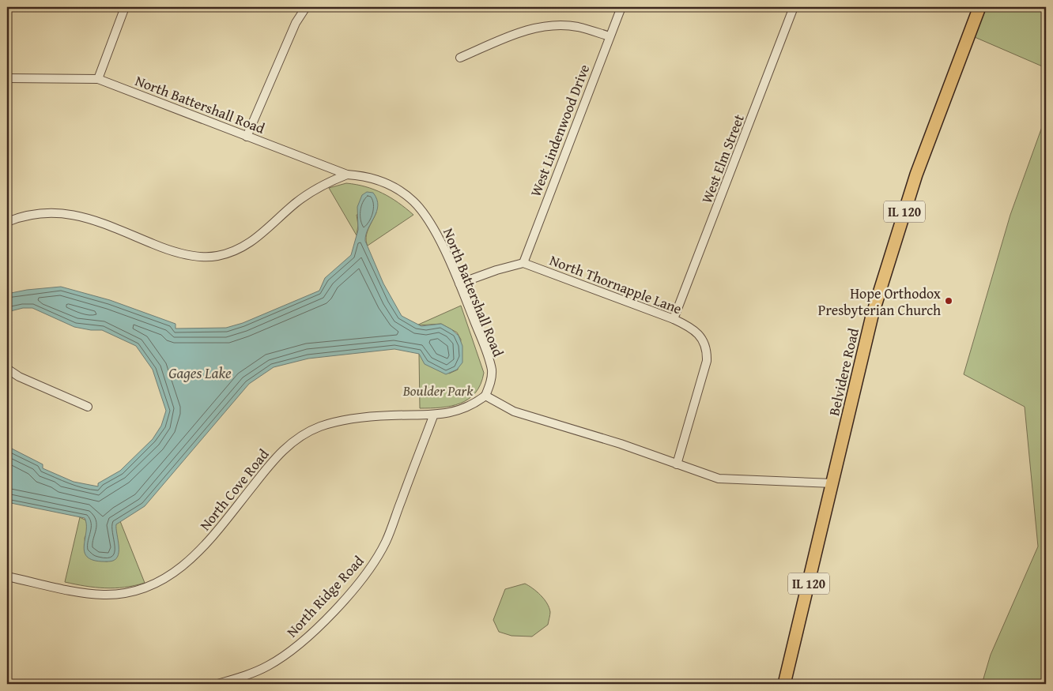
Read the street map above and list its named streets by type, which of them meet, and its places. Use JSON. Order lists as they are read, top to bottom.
{
  "streets": {
    "main road": ["IL 120", "Belvidere Road"],
    "street": [
      "North Battershall Road",
      "West Lindenwood Drive",
      "West Elm Street",
      "North Thornapple Lane",
      "North Cove Road",
      "North Ridge Road"
    ]
  },
  "crossings": [
    ["North Battershall Road", "North Cove Road"],
    ["West Lindenwood Drive", "North Thornapple Lane"],
    ["West Elm Street", "North Thornapple Lane"],
    ["North Cove Road", "North Ridge Road"]
  ],
  "water": ["Gages Lake"],
  "parks": ["Boulder Park"],
  "places": ["Hope Orthodox Presbyterian Church"]
}
